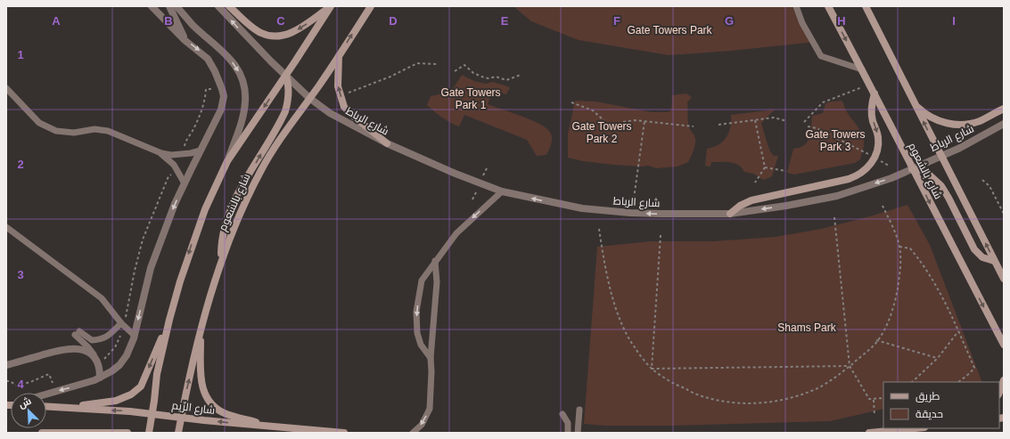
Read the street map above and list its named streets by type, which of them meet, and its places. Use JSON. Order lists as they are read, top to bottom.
{
  "streets": {
    "main road": ["شارع بالشعوم", "شارع الرِّيم"],
    "street": ["شارع الرباط"]
  },
  "crossings": [
    ["شارع الرباط", "شارع بالشعوم"],
    ["شارع بالشعوم", "شارع الرِّيم"]
  ],
  "one_way": ["شارع الرباط"],
  "parks": [
    "Gate Towers Park",
    "Gate Towers Park 1",
    "Gate Towers Park 2",
    "Gate Towers Park 3",
    "Shams Park"
  ],
  "legend": ["طريق", "حديقة"],
  "north": "top left",
  "grid": {
    "columns": [
      "A",
      "B",
      "C",
      "D",
      "E",
      "F",
      "G",
      "H",
      "I"
    ],
    "rows": [
      "1",
      "2",
      "3",
      "4"
    ]
  }
}
